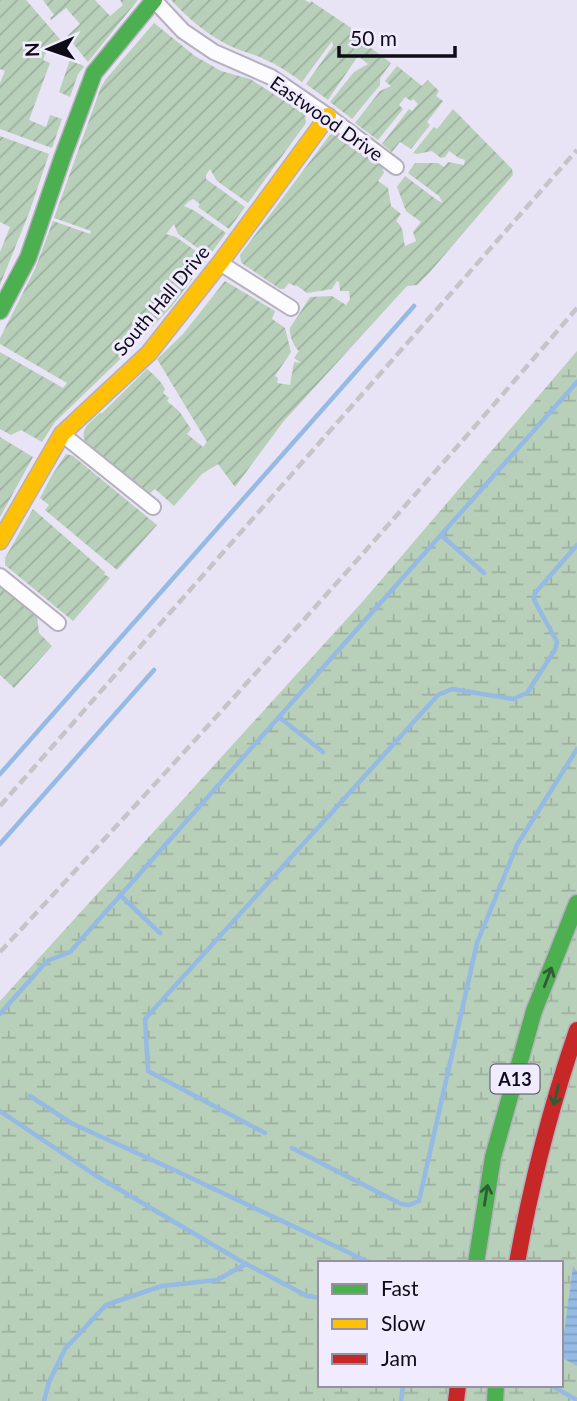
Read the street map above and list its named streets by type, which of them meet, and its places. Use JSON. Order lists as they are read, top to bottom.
{
  "streets": {
    "main road": ["South Hall Drive", "A13"],
    "street": ["Eastwood Drive"]
  },
  "crossings": [
    ["Eastwood Drive", "South Hall Drive"]
  ],
  "legend": ["Fast", "Slow", "Jam"],
  "scale_bar": "50 m",
  "north": "left"
}
